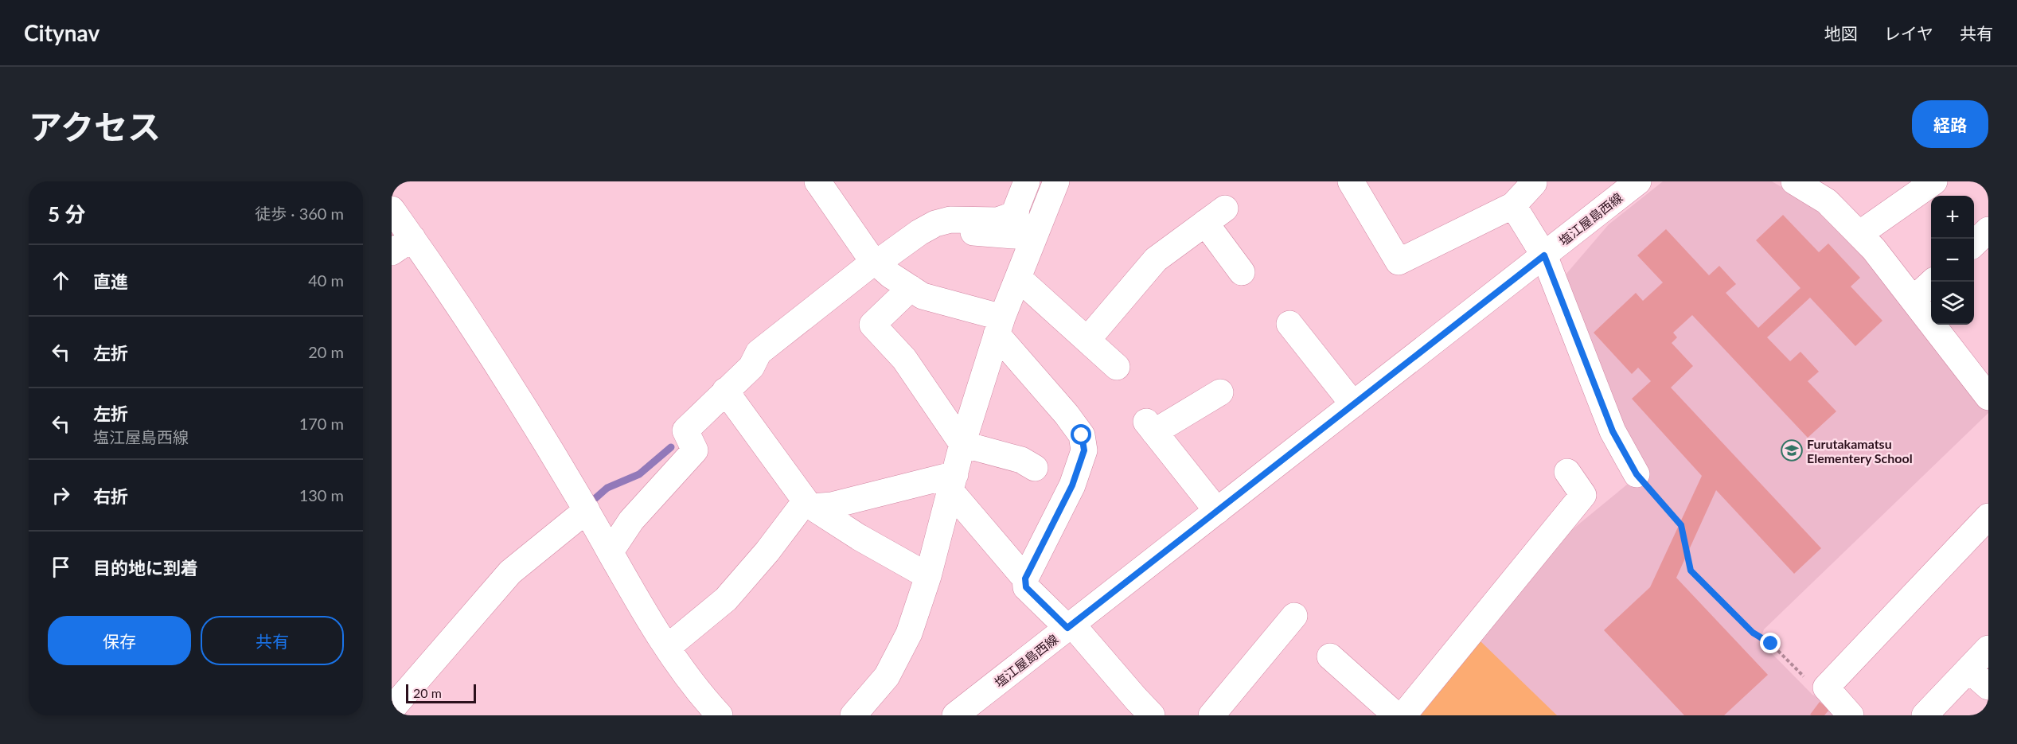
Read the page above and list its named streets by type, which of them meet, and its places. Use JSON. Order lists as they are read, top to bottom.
{
  "streets": {
    "street": ["塩江屋島西線"]
  },
  "places": {
    "school or university": ["Furutakamatsu Elementery School"]
  },
  "scale_bar": "20 m",
  "page": {
    "header": "Citynav",
    "nav": ["地図", "レイヤ", "共有"],
    "title": "アクセス",
    "buttons": [
      "経路",
      ["保存", "共有"]
    ],
    "heading": ["5 分", "徒歩 · 360 m"],
    "map_buttons": ["+", "−"],
    "list": [
      ["直進", "40 m"],
      ["左折", "20 m"],
      ["左折", "塩江屋島西線", "170 m"],
      ["右折", "130 m"],
      "目的地に到着"
    ],
    "scale": "20 m"
  }
}
